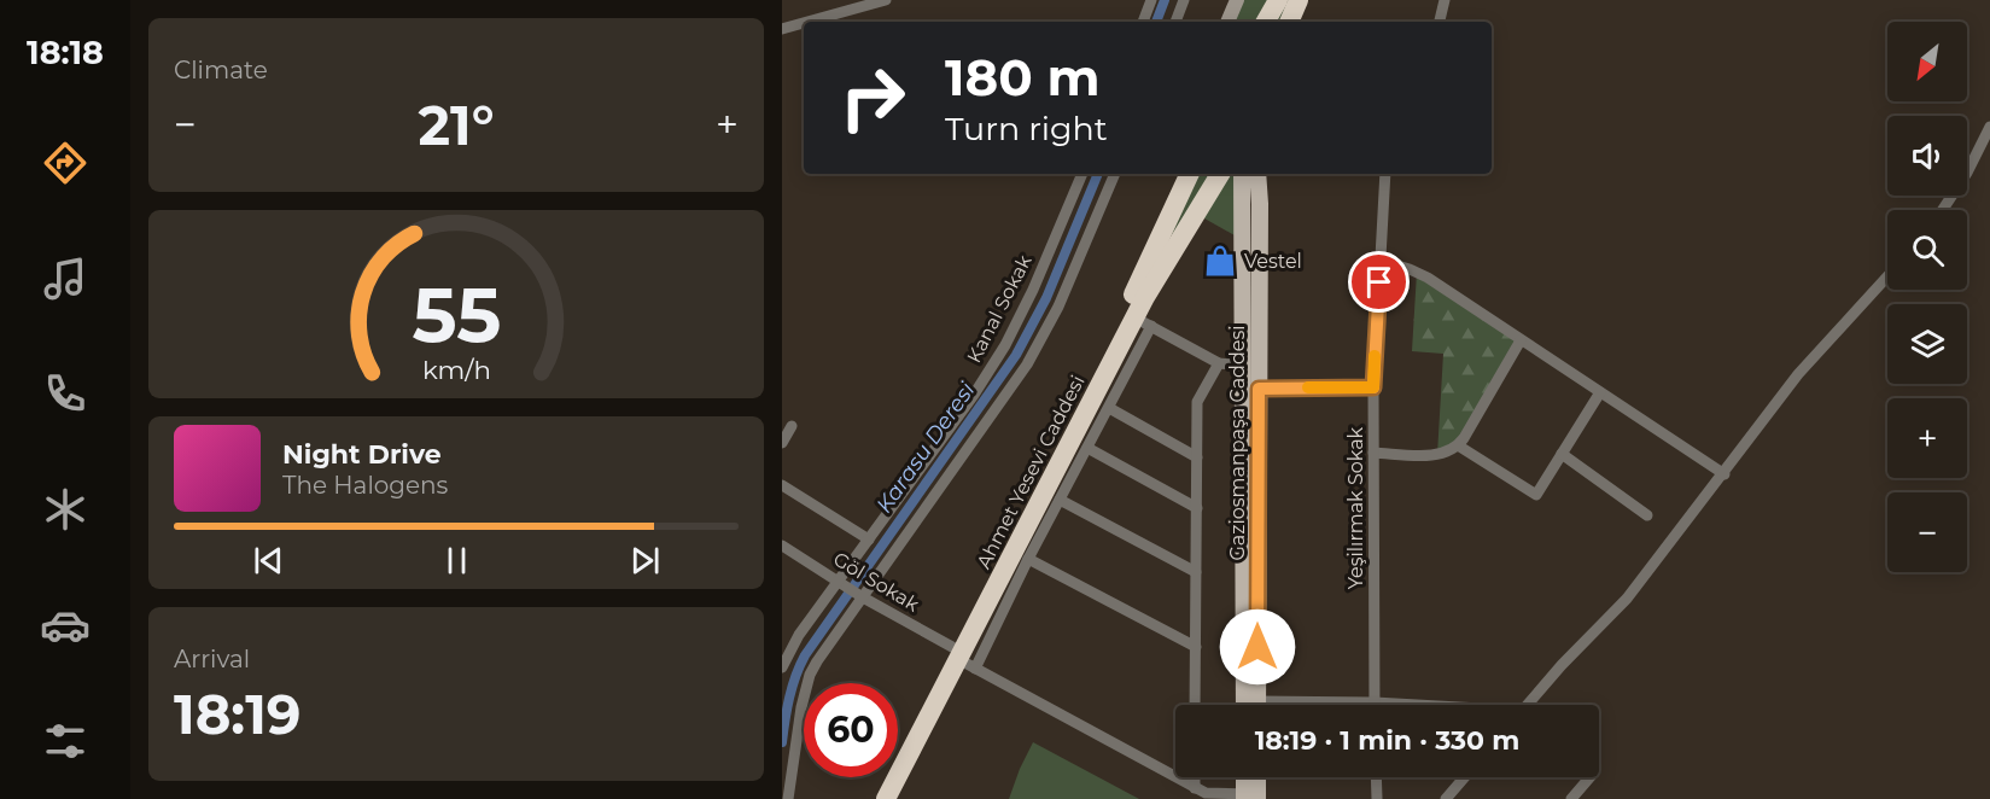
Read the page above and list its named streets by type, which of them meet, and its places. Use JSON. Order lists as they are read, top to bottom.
{
  "streets": {
    "highway": ["Ahmet Yesevi Caddesi"],
    "main road": ["Gaziosmanpaşa Caddesi"],
    "street": ["Kanal Sokak", "Yeşilırmak Sokak", "Göl Sokak"]
  },
  "crossings": [
    ["Kanal Sokak", "Göl Sokak"],
    ["Ahmet Yesevi Caddesi", "Göl Sokak"]
  ],
  "water": ["Karasu Deresi"],
  "places": {
    "shop": ["Vestel"]
  },
  "north": "bottom left",
  "page": {
    "tabs": "18:18",
    "tile": [
      "Climate",
      ["Arrival", "18:19"]
    ],
    "map_buttons": ["+", "−"],
    "turn": ["180 m", "Turn right"],
    "heat": ["−", "21°", "+"],
    "song": ["Night Drive", "The Halogens"],
    "limit": "60",
    "trip": "18:19 · 1 min · 330 m",
    "gauge": ["55", "km/h"]
  }
}
